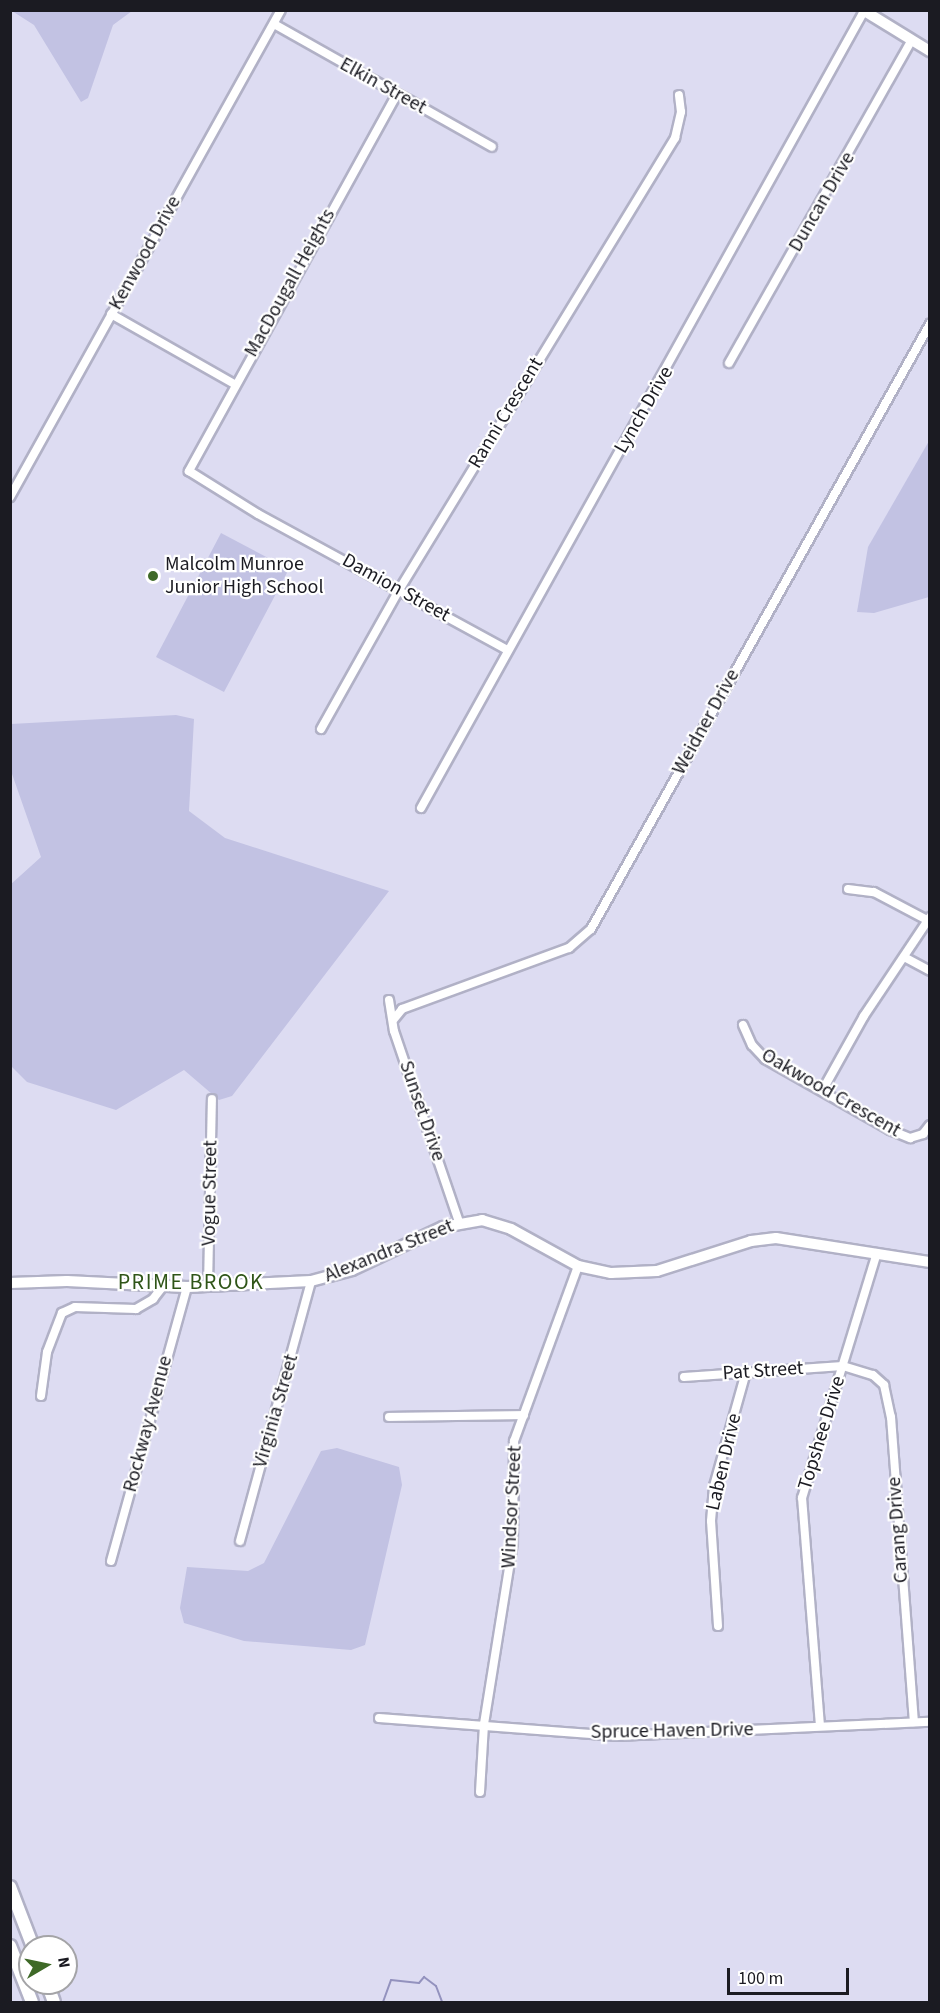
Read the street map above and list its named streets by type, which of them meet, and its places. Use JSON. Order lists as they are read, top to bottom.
{
  "streets": {
    "main road": ["Alexandra Street"],
    "street": [
      "Elkin Street",
      "Duncan Drive",
      "Kenwood Drive",
      "MacDougall Heights",
      "Lynch Drive",
      "Ranni Crescent",
      "Damion Street",
      "Weidner Drive",
      "Oakwood Crescent",
      "Sunset Drive",
      "Vogue Street",
      "Pat Street",
      "Virginia Street",
      "Rockway Avenue",
      "Topshee Drive",
      "Laben Drive",
      "Windsor Street",
      "Carang Drive",
      "Spruce Haven Drive"
    ]
  },
  "crossings": [
    ["Elkin Street", "Kenwood Drive"],
    ["Elkin Street", "MacDougall Heights"],
    ["MacDougall Heights", "Damion Street"],
    ["Lynch Drive", "Damion Street"],
    ["Ranni Crescent", "Damion Street"],
    ["Weidner Drive", "Sunset Drive"],
    ["Sunset Drive", "Alexandra Street"],
    ["Vogue Street", "Alexandra Street"],
    ["Alexandra Street", "Virginia Street"],
    ["Alexandra Street", "Rockway Avenue"],
    ["Alexandra Street", "Topshee Drive"],
    ["Alexandra Street", "Windsor Street"],
    ["Pat Street", "Topshee Drive"],
    ["Pat Street", "Laben Drive"],
    ["Pat Street", "Carang Drive"],
    ["Topshee Drive", "Carang Drive"],
    ["Topshee Drive", "Spruce Haven Drive"],
    ["Windsor Street", "Spruce Haven Drive"],
    ["Carang Drive", "Spruce Haven Drive"]
  ],
  "districts": ["PRIME BROOK"],
  "places": ["Malcolm Munroe Junior High School"],
  "scale_bar": "100 m",
  "north": "right"
}
